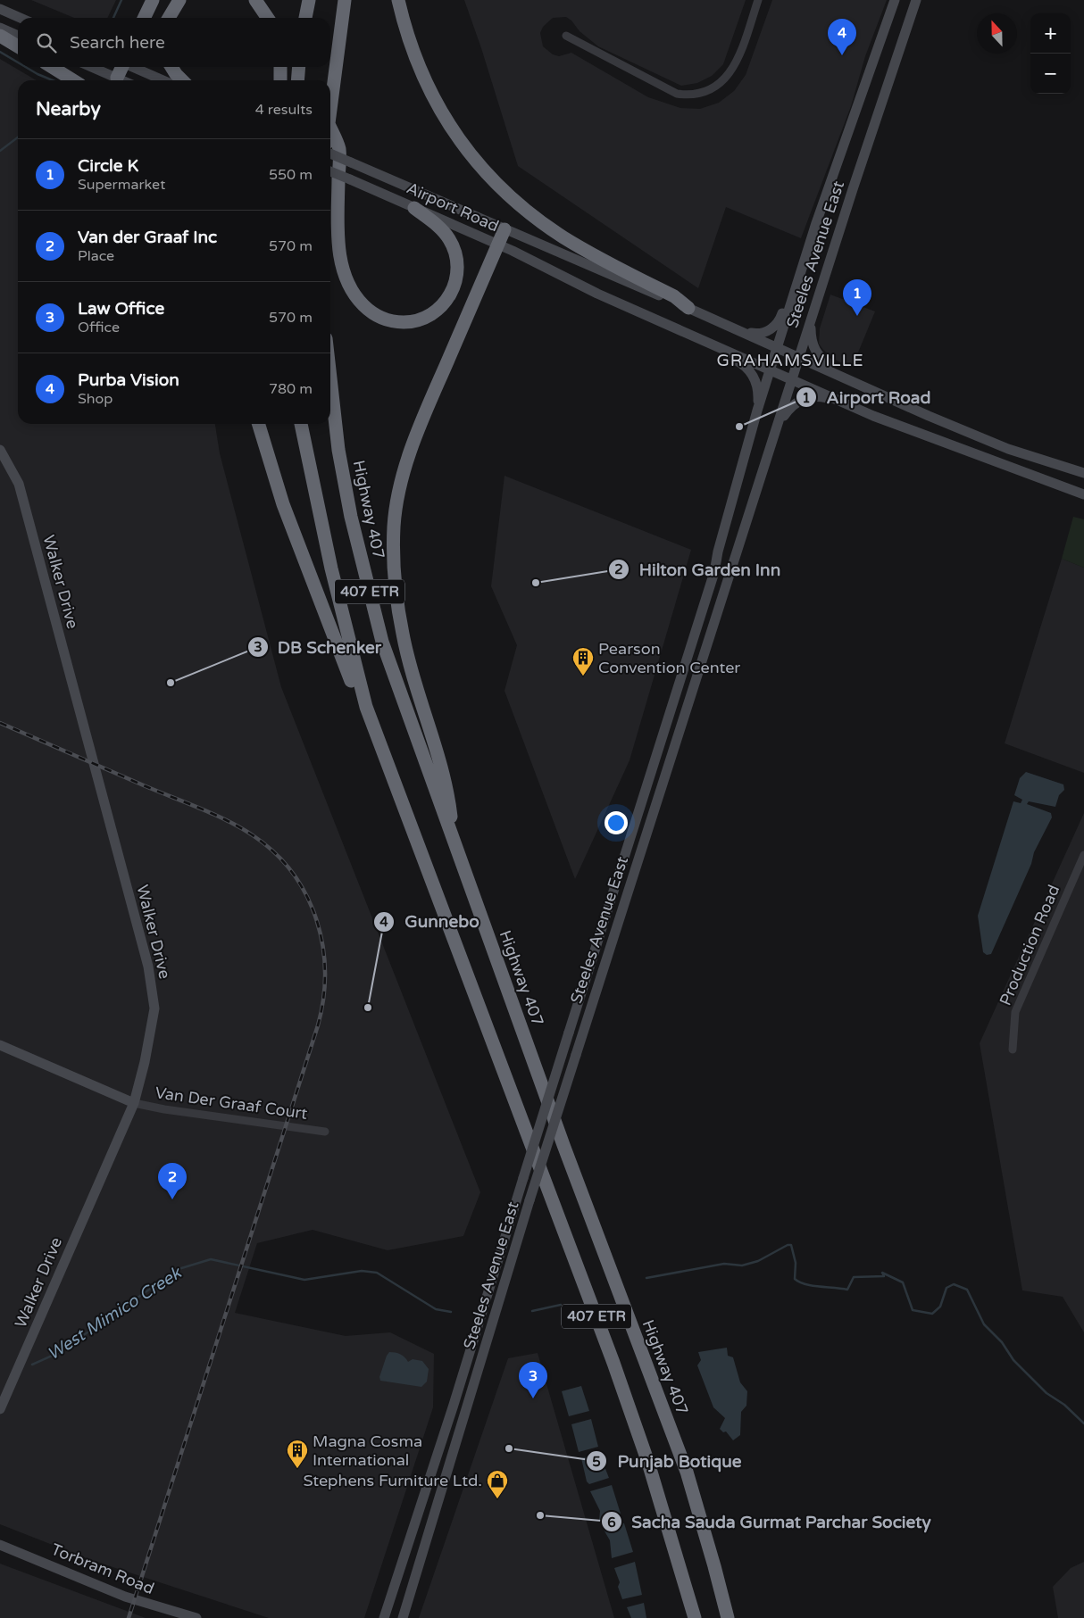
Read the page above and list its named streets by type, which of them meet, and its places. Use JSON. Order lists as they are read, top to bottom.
{
  "streets": {
    "highway": ["Highway 407", "407 ETR"],
    "main road": [
      "Airport Road",
      "Steeles Avenue East",
      "Walker Drive",
      "Torbram Road"
    ],
    "street": ["Production Road", "Van Der Graaf Court"]
  },
  "crossings": [
    ["Airport Road", "Steeles Avenue East"],
    ["Walker Drive", "Van Der Graaf Court"]
  ],
  "districts": ["GRAHAMSVILLE"],
  "water": ["West Mimico Creek"],
  "places": {
    "other": [
      "Airport Road",
      "Hilton Garden Inn",
      "DB Schenker",
      "Gunnebo",
      "Punjab Botique",
      "Sacha Sauda Gurmat Parchar Society"
    ],
    "building": ["Pearson Convention Center", "Magna Cosma International"],
    "shop": ["Stephens Furniture Ltd."]
  },
  "north": "top",
  "page": {
    "map_buttons": ["+", "−"],
    "search": "Search here",
    "pins": [
      "4",
      "1",
      "2",
      "3"
    ],
    "heading": ["Nearby", "4 results"],
    "list": [
      {
        "mark": "1",
        "name": "Circle K",
        "note": "Supermarket",
        "value": "550 m"
      },
      {
        "mark": "2",
        "name": "Van der Graaf Inc",
        "note": "Place",
        "value": "570 m"
      },
      {
        "mark": "3",
        "name": "Law Office",
        "note": "Office",
        "value": "570 m"
      },
      {
        "mark": "4",
        "name": "Purba Vision",
        "note": "Shop",
        "value": "780 m"
      }
    ]
  }
}
